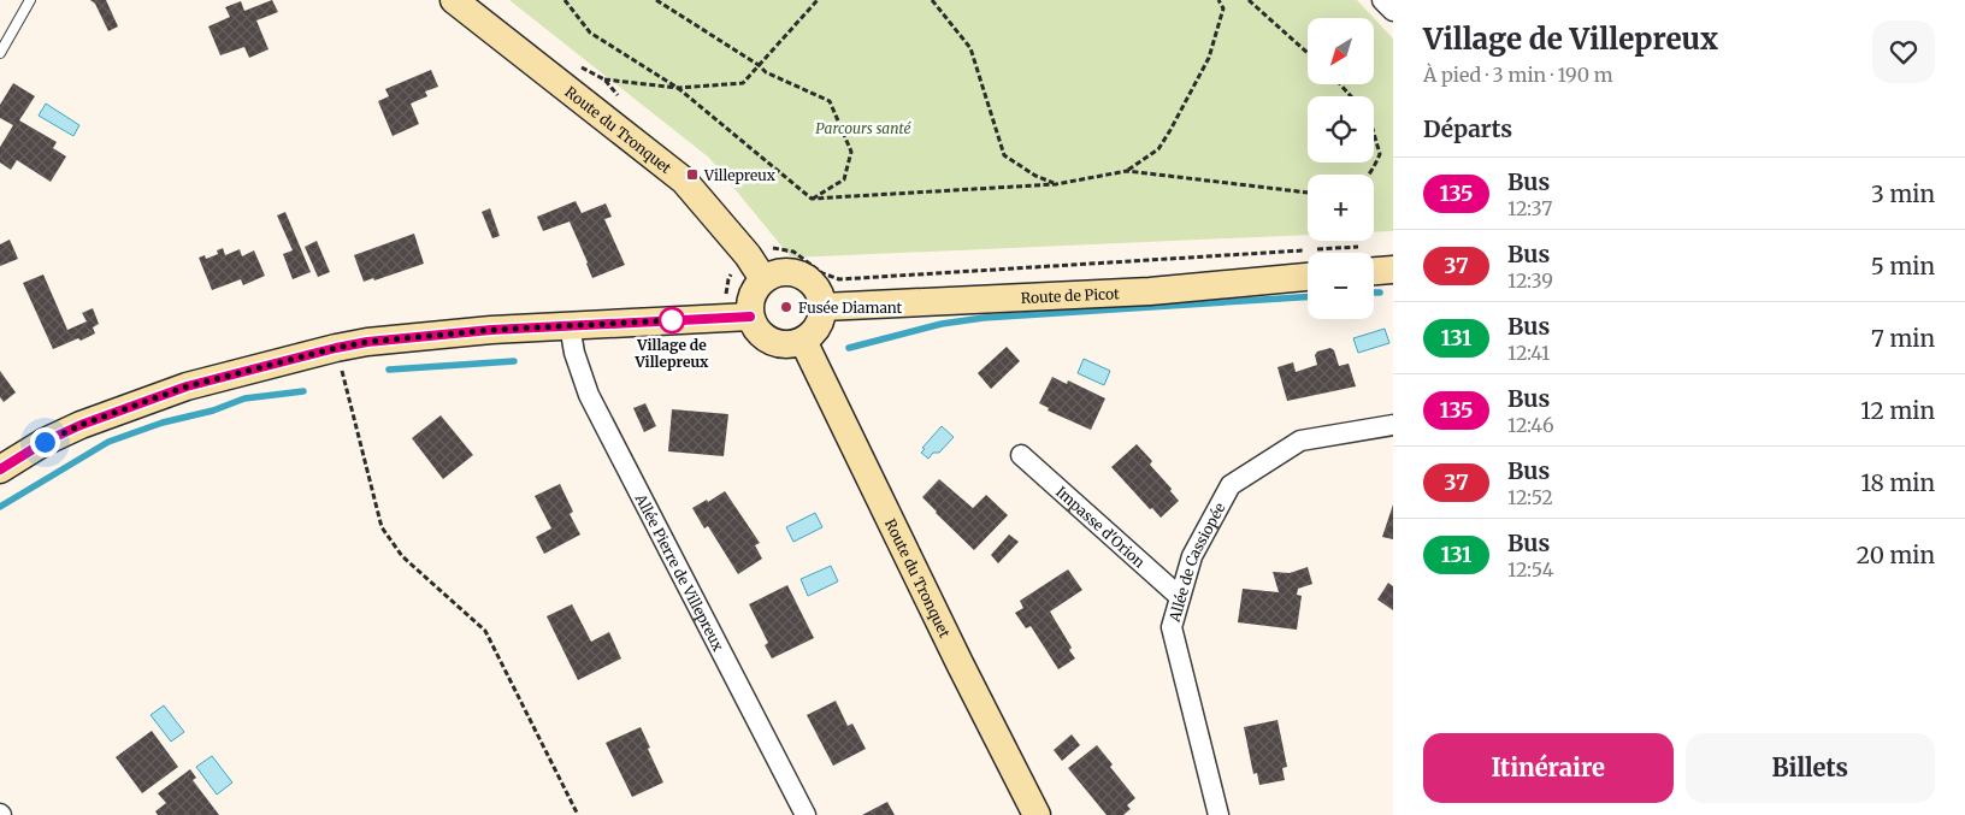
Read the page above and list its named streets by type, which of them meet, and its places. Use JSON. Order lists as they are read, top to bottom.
{
  "streets": {
    "main road": ["Route du Tronquet", "Route de Picot"],
    "street": ["Impasse d'Orion", "Allée de Cassiopée", "Allée Pierre de Villepreux"]
  },
  "crossings": [
    ["Route du Tronquet", "Route de Picot"],
    ["Impasse d'Orion", "Allée de Cassiopée"]
  ],
  "parks": ["Parcours santé"],
  "places": {
    "transit": ["Villepreux"],
    "other": ["Fusée Diamant", "Village de Villepreux"]
  },
  "lines": ["bus line 135"],
  "north": "bottom left",
  "page": {
    "heading": [
      ["Village de Villepreux", "À pied · 3 min · 190 m"],
      "Départs"
    ],
    "map_buttons": ["+", "−"],
    "list": [
      {
        "mark": "135",
        "name": "Bus",
        "note": "12:37",
        "value": "3 min"
      },
      {
        "mark": "37",
        "name": "Bus",
        "note": "12:39",
        "value": "5 min"
      },
      {
        "mark": "131",
        "name": "Bus",
        "note": "12:41",
        "value": "7 min"
      },
      {
        "mark": "135",
        "name": "Bus",
        "note": "12:46",
        "value": "12 min"
      },
      {
        "mark": "37",
        "name": "Bus",
        "note": "12:52",
        "value": "18 min"
      },
      {
        "mark": "131",
        "name": "Bus",
        "note": "12:54",
        "value": "20 min"
      }
    ],
    "buttons": ["Itinéraire", "Billets"]
  }
}
